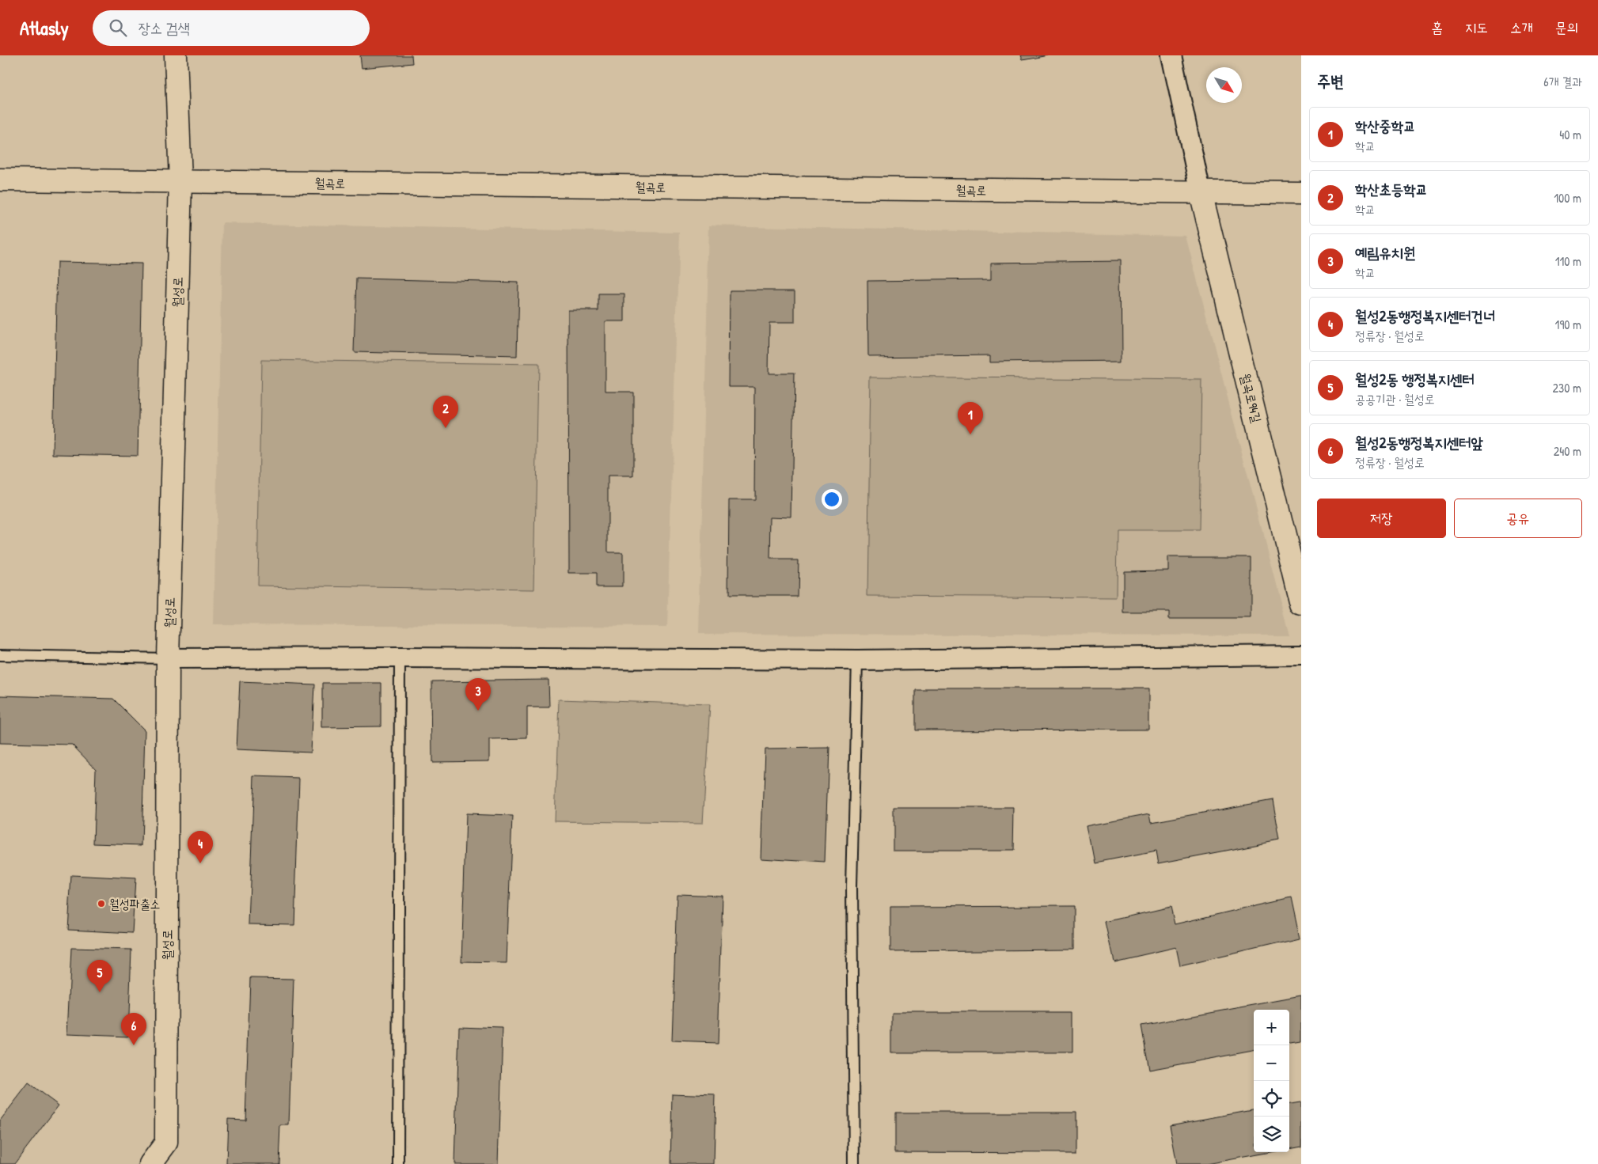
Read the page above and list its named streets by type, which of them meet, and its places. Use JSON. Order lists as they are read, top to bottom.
{
  "streets": {
    "street": ["월곡로", "월성로", "월곡로94길"]
  },
  "crossings": [
    ["월곡로", "월성로"],
    ["월곡로", "월곡로94길"]
  ],
  "places": ["월성파출소"],
  "north": "bottom right",
  "page": {
    "header": "Atlasly",
    "search": "장소 검색",
    "nav": [
      "홈",
      "지도",
      "소개",
      "문의"
    ],
    "heading": ["주변", "6개 결과"],
    "list": [
      {
        "mark": "1",
        "name": "학산중학교",
        "note": "학교",
        "value": "40 m"
      },
      {
        "mark": "2",
        "name": "학산초등학교",
        "note": "학교",
        "value": "100 m"
      },
      {
        "mark": "3",
        "name": "예림유치원",
        "note": "학교",
        "value": "110 m"
      },
      {
        "mark": "4",
        "name": "월성2동행정복지센터건너",
        "note": "정류장 · 월성로",
        "value": "190 m"
      },
      {
        "mark": "5",
        "name": "월성2동 행정복지센터",
        "note": "공공기관 · 월성로",
        "value": "230 m"
      },
      {
        "mark": "6",
        "name": "월성2동행정복지센터앞",
        "note": "정류장 · 월성로",
        "value": "240 m"
      }
    ],
    "pins": [
      "2",
      "1",
      "3",
      "4",
      "5",
      "6"
    ],
    "buttons": ["저장", "공유"],
    "map_buttons": ["+", "−"]
  }
}
